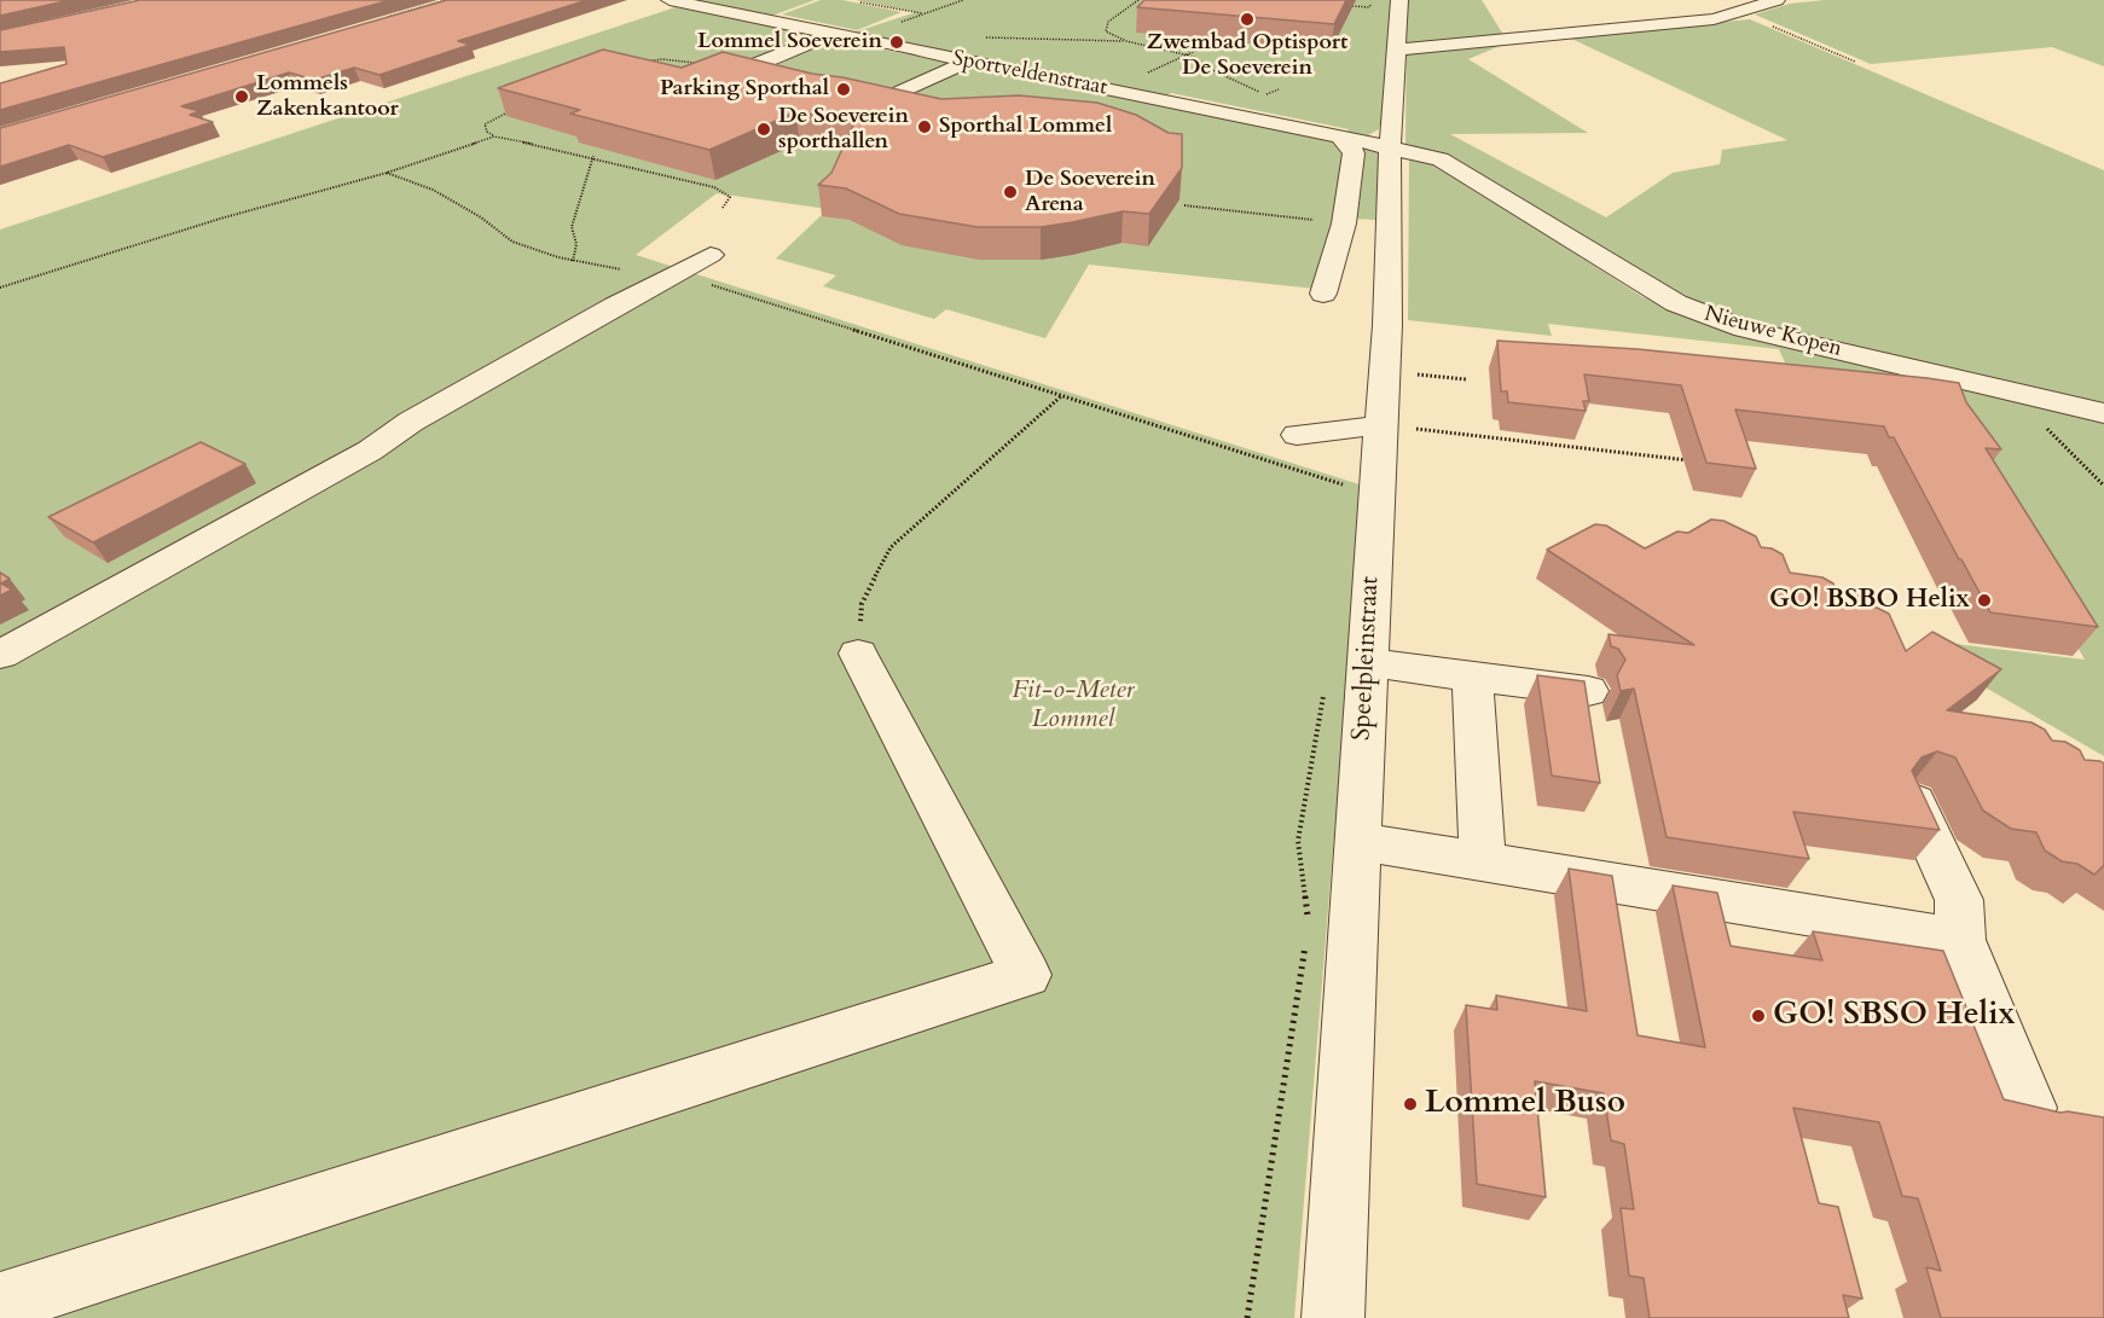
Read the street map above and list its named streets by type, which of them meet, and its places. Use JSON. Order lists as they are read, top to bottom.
{
  "streets": {
    "street": ["Sportveldenstraat", "Nieuwe Kopen", "Speelpleinstraat"]
  },
  "crossings": [
    ["Sportveldenstraat", "Nieuwe Kopen"],
    ["Sportveldenstraat", "Speelpleinstraat"],
    ["Nieuwe Kopen", "Speelpleinstraat"]
  ],
  "parks": ["Fit-o-Meter Lommel"],
  "places": [
    "Zwembad Optisport De Soeverein",
    "Lommel Soeverein",
    "Parking Sporthal",
    "Lommels Zakenkantoor",
    "Sporthal Lommel",
    "De Soeverein sporthallen",
    "De Soeverein Arena",
    "GO! BSBO Helix",
    "GO! SBSO Helix",
    "Lommel Buso"
  ]
}
